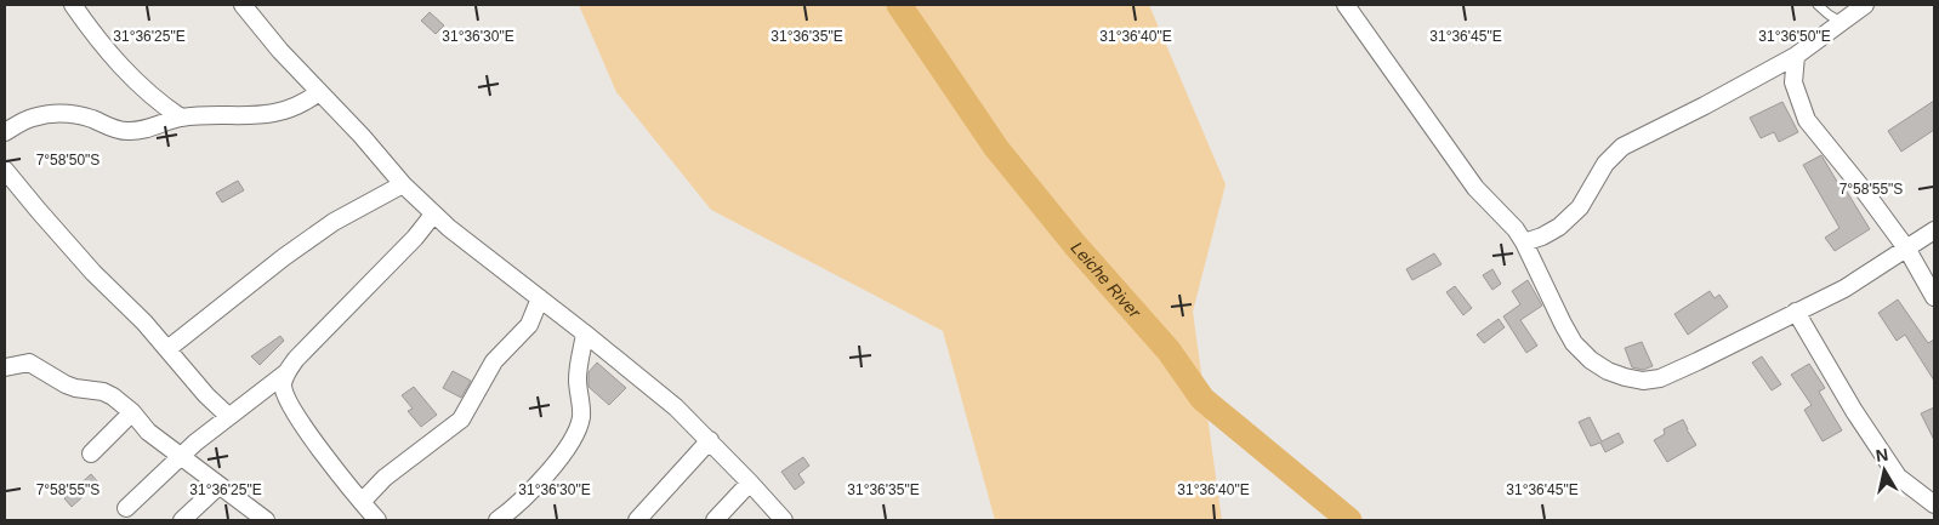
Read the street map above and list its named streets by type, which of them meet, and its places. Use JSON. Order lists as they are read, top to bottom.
{
  "water": ["Leiche River"],
  "north": "top",
  "coordinates": [
    "31°36'25\"E",
    "31°36'30\"E",
    "31°36'35\"E",
    "31°36'40\"E",
    "31°36'45\"E",
    "31°36'50\"E",
    "7°58'50\"S",
    "7°58'55\"S"
  ]
}
